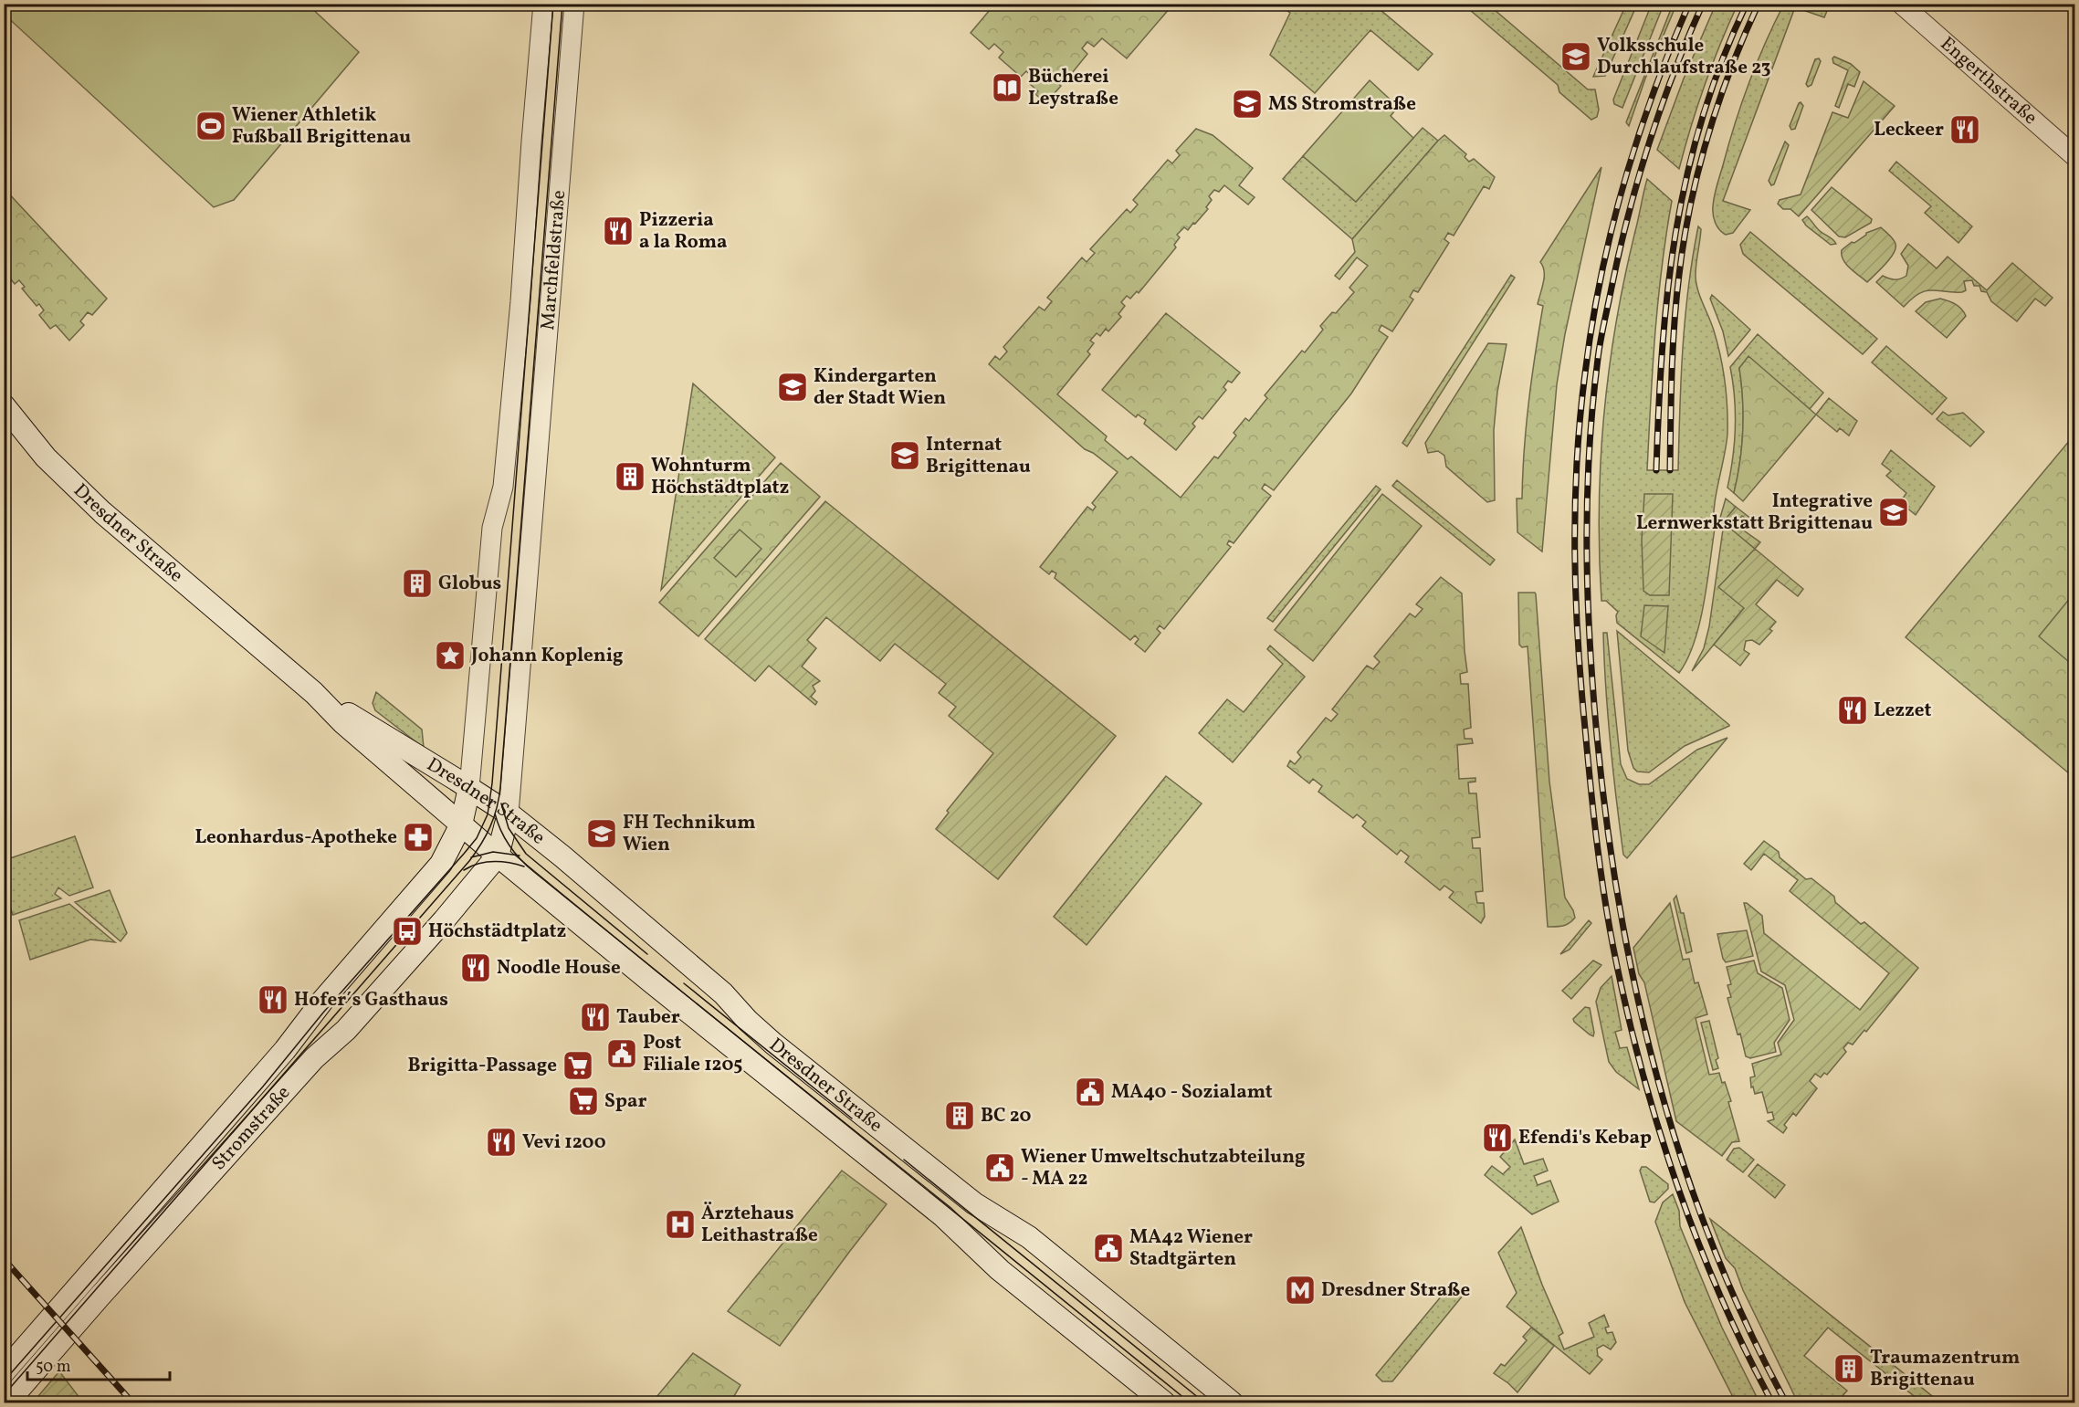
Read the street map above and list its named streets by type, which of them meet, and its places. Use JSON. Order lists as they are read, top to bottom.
{
  "streets": {
    "main road": ["Dresdner Straße", "Stromstraße"],
    "street": ["Engerthstraße", "Marchfeldstraße"]
  },
  "crossings": [
    ["Marchfeldstraße", "Dresdner Straße"],
    ["Dresdner Straße", "Stromstraße"]
  ],
  "places": {
    "school or university": [
      "Volksschule Durchlaufstraße 23",
      "MS Stromstraße",
      "Kindergarten der Stadt Wien",
      "Internat Brigittenau",
      "Integrative Lernwerkstatt Brigittenau",
      "FH Technikum Wien"
    ],
    "library": ["Bücherei Leystraße"],
    "sports": ["Wiener Athletik Fußball Brigittenau"],
    "restaurant": [
      "Leckeer",
      "Pizzeria a la Roma",
      "Lezzet",
      "Noodle House",
      "Hofer´s Gasthaus",
      "Tauber",
      "Efendi's Kebap",
      "Vevi 1200"
    ],
    "building": [
      "Wohnturm Höchstädtplatz",
      "Globus",
      "BC 20",
      "Traumazentrum Brigittenau"
    ],
    "place": ["Johann Koplenig"],
    "pharmacy": ["Leonhardus-Apotheke"],
    "bus stop": ["Höchstädtplatz"],
    "public building": [
      "Post Filiale 1205",
      "MA40 - Sozialamt",
      "Wiener Umweltschutzabteilung - MA 22",
      "MA42 Wiener Stadtgärten"
    ],
    "supermarket": ["Brigitta-Passage", "Spar"],
    "hospital": ["Ärztehaus Leithastraße"],
    "metro station": ["Dresdner Straße"]
  },
  "scale_bar": "50 m"
}
